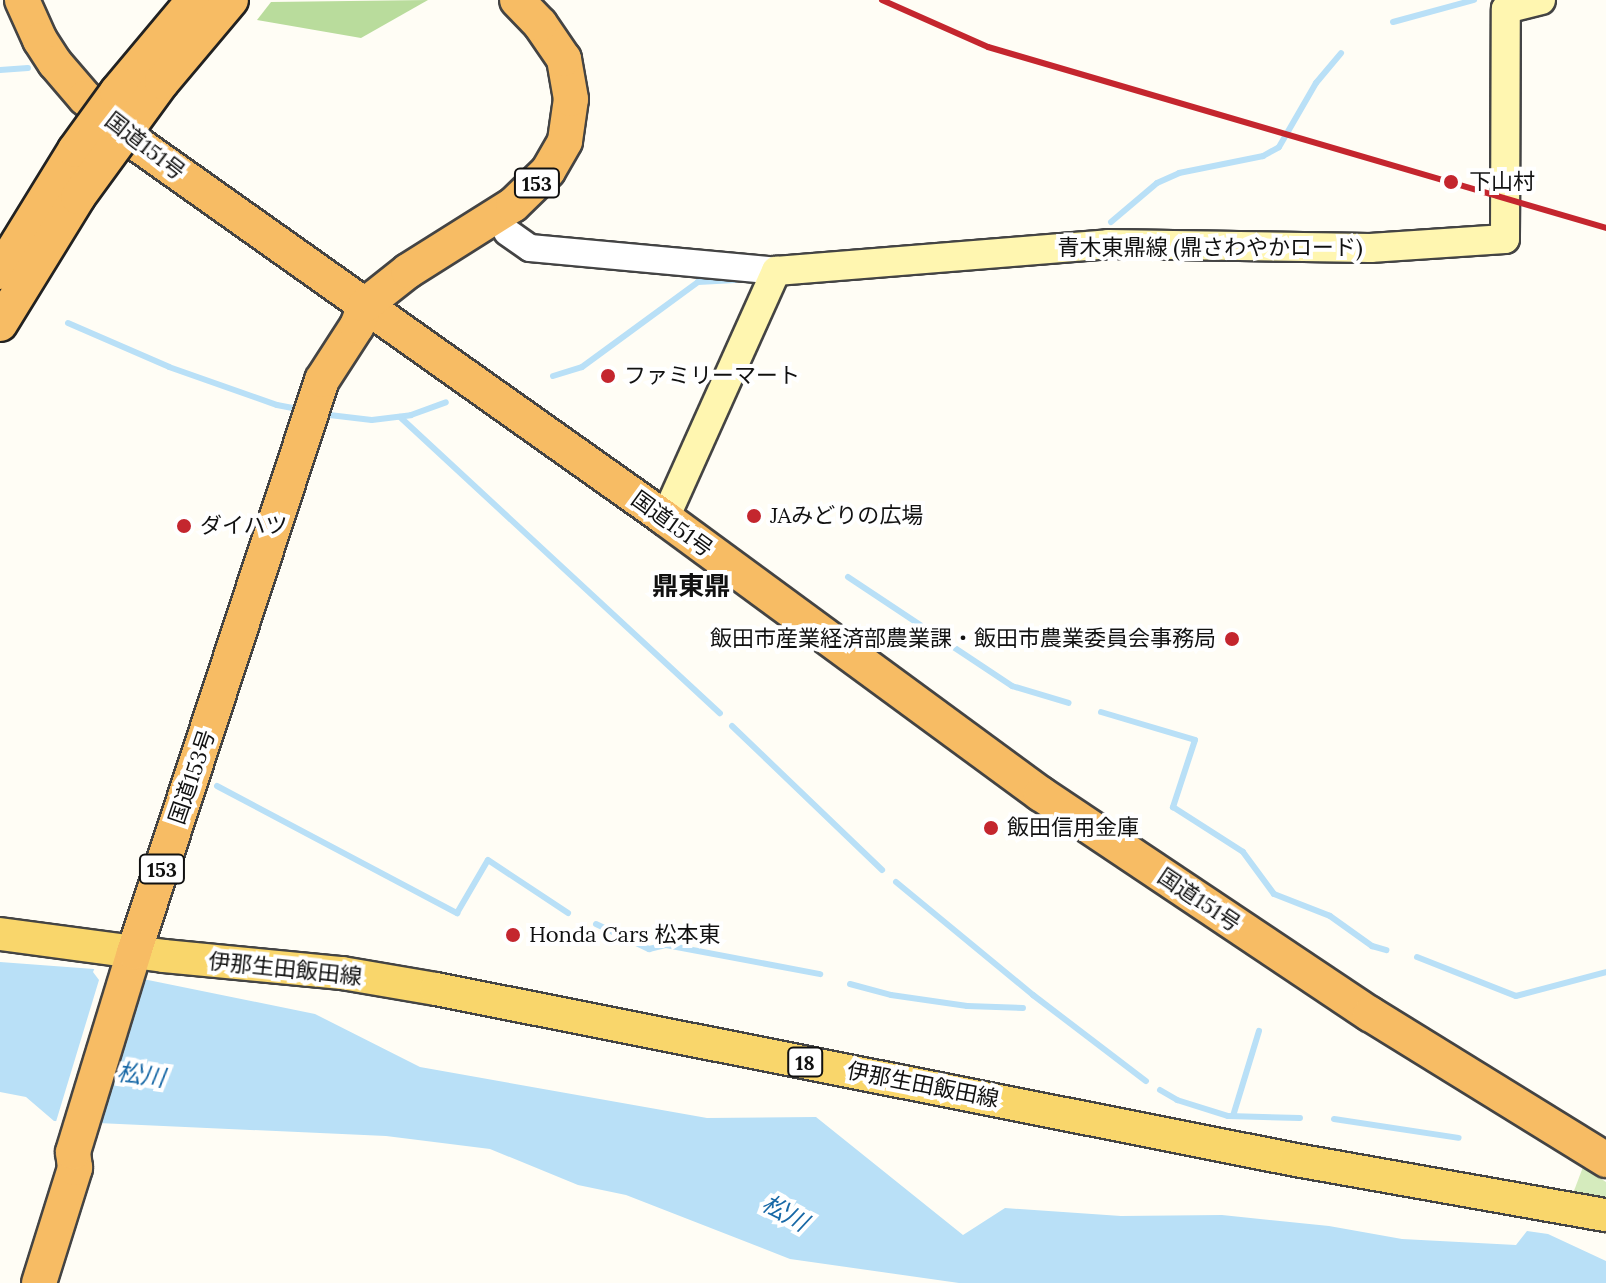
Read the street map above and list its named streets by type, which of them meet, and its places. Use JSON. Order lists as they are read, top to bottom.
{
  "streets": {
    "highway": ["国道151号", "153", "国道153号"],
    "main road": ["青木東鼎線 (鼎さわやかロード)", "伊那生田飯田線", "18"]
  },
  "crossings": [
    ["国道151号", "153"],
    ["国道151号", "国道153号"],
    ["153", "国道153号"],
    ["国道153号", "伊那生田飯田線"]
  ],
  "districts": ["鼎東鼎"],
  "water": ["松川"],
  "places": [
    "下山村",
    "ファミリーマート",
    "JAみどりの広場",
    "ダイハツ",
    "飯田市産業経済部農業課・飯田市農業委員会事務局",
    "飯田信用金庫",
    "Honda Cars 松本東"
  ]
}
